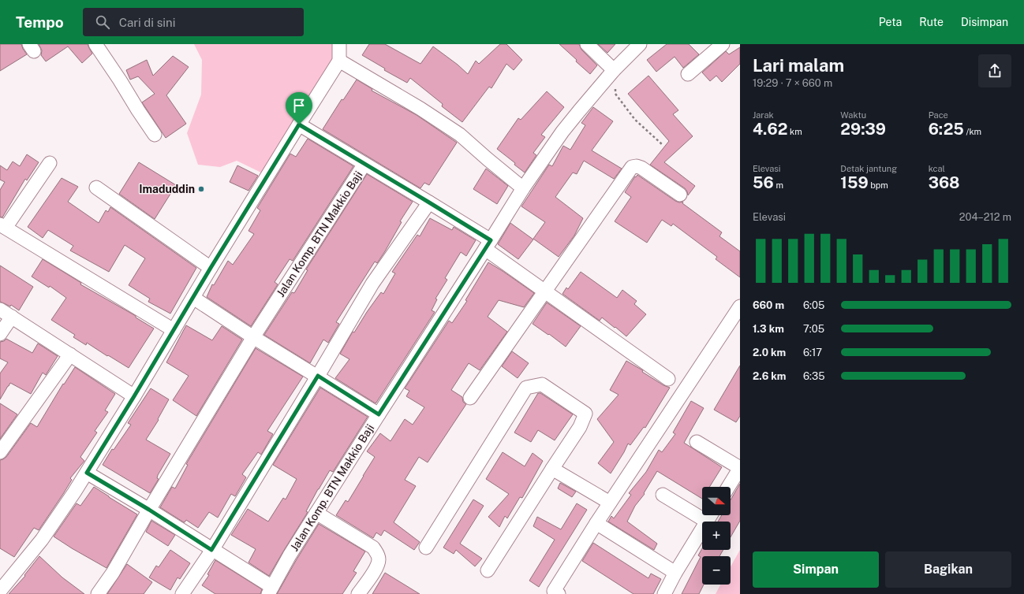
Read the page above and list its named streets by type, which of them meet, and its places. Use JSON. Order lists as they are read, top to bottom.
{
  "streets": {
    "street": ["Jalan Komp. BTN Makkio Baji"]
  },
  "places": ["Imaduddin"],
  "north": "right",
  "page": {
    "header": "Tempo",
    "search": "Cari di sini",
    "nav": ["Peta", "Rute", "Disimpan"],
    "heading": ["Lari malam", "19:29 · 7 × 660 m"],
    "stats": [
      ["Jarak", "4.62 km"],
      ["Waktu", "29:39"],
      ["Pace", "6:25 /km"],
      ["Elevasi", "56 m"],
      ["Detak jantung", "159 bpm"],
      ["kcal", "368"]
    ],
    "chart": ["Elevasi", "204–212 m"],
    "list": [
      {
        "name": "660 m",
        "note": "6:05"
      },
      {
        "name": "1.3 km",
        "note": "7:05"
      },
      {
        "name": "2.0 km",
        "note": "6:17"
      },
      {
        "name": "2.6 km",
        "note": "6:35"
      }
    ],
    "map_buttons": ["+", "−"],
    "buttons": ["Simpan", "Bagikan"]
  }
}
